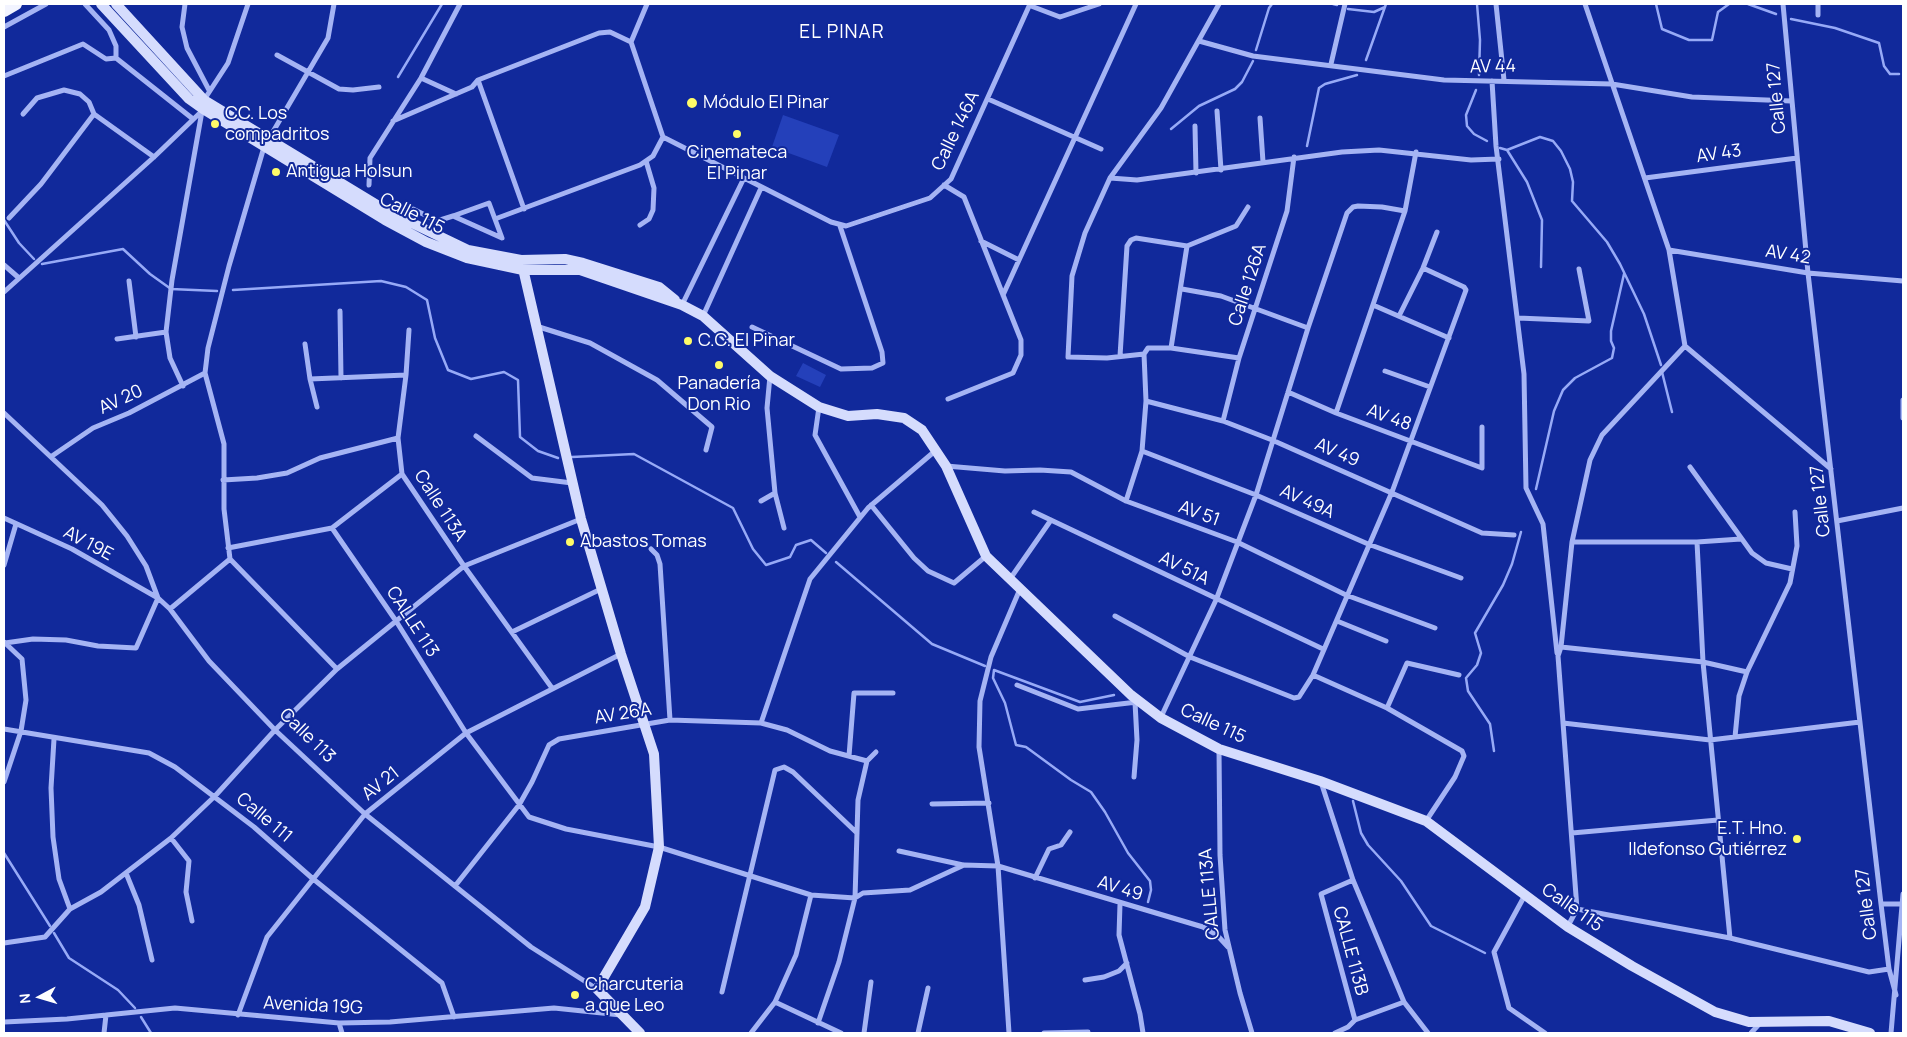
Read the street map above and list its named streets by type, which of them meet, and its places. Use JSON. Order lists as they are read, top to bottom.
{
  "streets": {
    "main road": ["Calle 115", "Calle 113"],
    "street": [
      "AV 44",
      "Calle 127",
      "Calle 146A",
      "AV 43",
      "AV 42",
      "Calle 126A",
      "AV 20",
      "AV 48",
      "AV 49",
      "AV 49A",
      "Calle 113A",
      "AV 51",
      "AV 19E",
      "AV 51A",
      "CALLE 113",
      "AV 26A",
      "AV 21",
      "Calle 111",
      "CALLE 113A",
      "CALLE 113B",
      "Avenida 19G"
    ]
  },
  "crossings": [
    ["AV 44", "Calle 127"],
    ["Calle 127", "AV 43"],
    ["Calle 127", "AV 42"],
    ["Calle 115", "AV 51"],
    ["Calle 115", "CALLE 113A"],
    ["Calle 126A", "AV 49"],
    ["AV 20", "Calle 113"],
    ["AV 49", "CALLE 113"],
    ["AV 49", "CALLE 113A"],
    ["Calle 113A", "AV 21"],
    ["AV 19E", "Calle 113"],
    ["CALLE 113", "AV 26A"],
    ["CALLE 113", "AV 21"],
    ["AV 26A", "Calle 113"],
    ["Calle 113", "AV 21"],
    ["Calle 113", "Avenida 19G"],
    ["AV 21", "Calle 111"],
    ["AV 21", "Avenida 19G"],
    ["Calle 111", "Avenida 19G"]
  ],
  "districts": ["EL PINAR"],
  "places": [
    "Módulo El Pinar",
    "CC. Los compadritos",
    "Cinemateca El Pinar",
    "Antigua Holsun",
    "C.C. El Pinar",
    "Panadería Don Rio",
    "Abastos Tomas",
    "E.T. Hno. Ildefonso Gutiérrez",
    "Charcuteria a que Leo"
  ],
  "north": "left"
}
